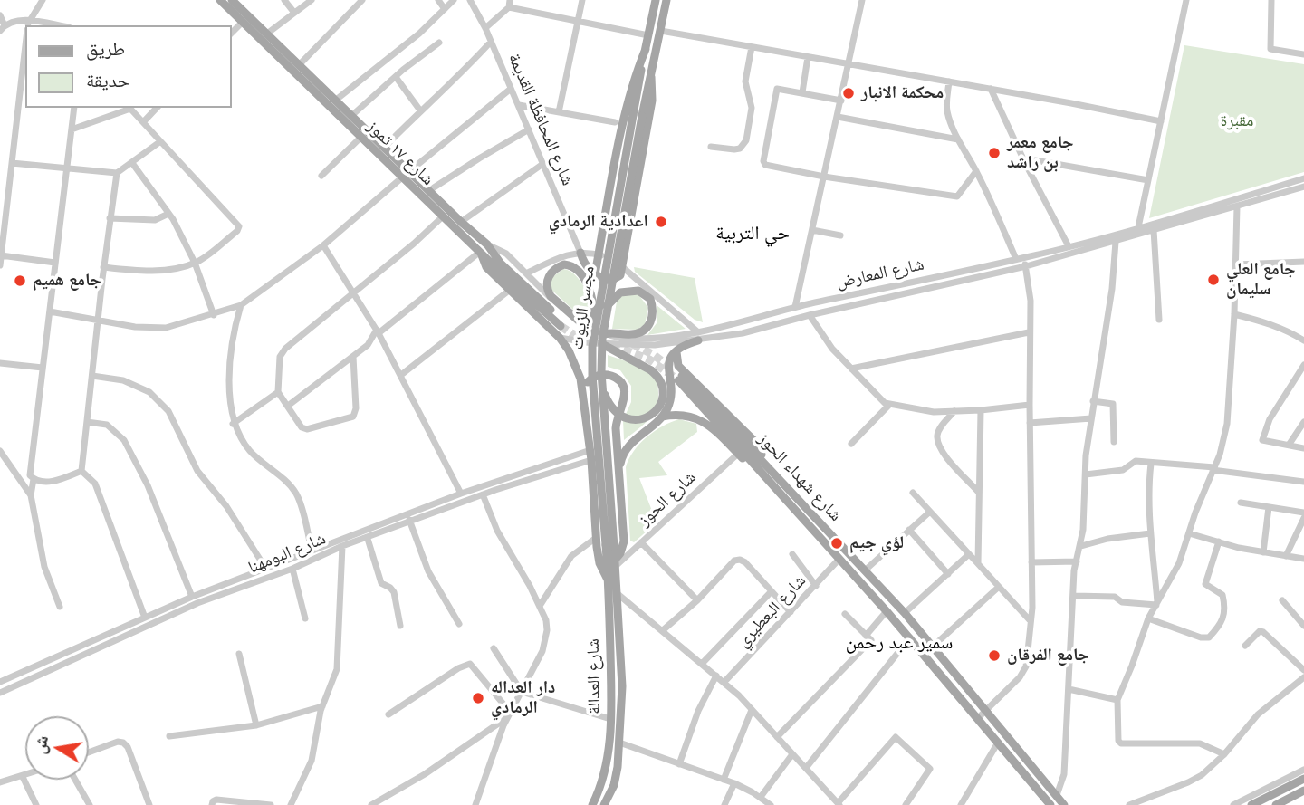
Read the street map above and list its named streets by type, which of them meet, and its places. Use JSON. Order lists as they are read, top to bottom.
{
  "streets": {
    "main road": [
      "شارع ١٧ تموز",
      "مجسر الزيوت",
      "شارع شهداء الحوز",
      "شارع العدالة"
    ],
    "street": [
      "شارع المحافظة القديمة",
      "شارع المعارض",
      "شارع الحوز",
      "شارع البومهنا",
      "شارع البعطيري"
    ]
  },
  "crossings": [
    ["شارع ١٧ تموز", "شارع المعارض"],
    ["مجسر الزيوت", "شارع العدالة"],
    ["شارع شهداء الحوز", "شارع البعطيري"],
    ["شارع الحوز", "شارع العدالة"]
  ],
  "districts": ["حي التربية", "سمير عبد رحمن"],
  "parks": ["مقبرة"],
  "places": [
    "محكمة الانبار",
    "جامع معمر بن راشد",
    "اعدادية الرمادي",
    "جامع العلي سليمان",
    "جامع هميم",
    "لؤي جيم",
    "جامع الفرقان",
    "دار العداله الرمادي"
  ],
  "legend": ["طريق", "حديقة"],
  "north": "left"
}
